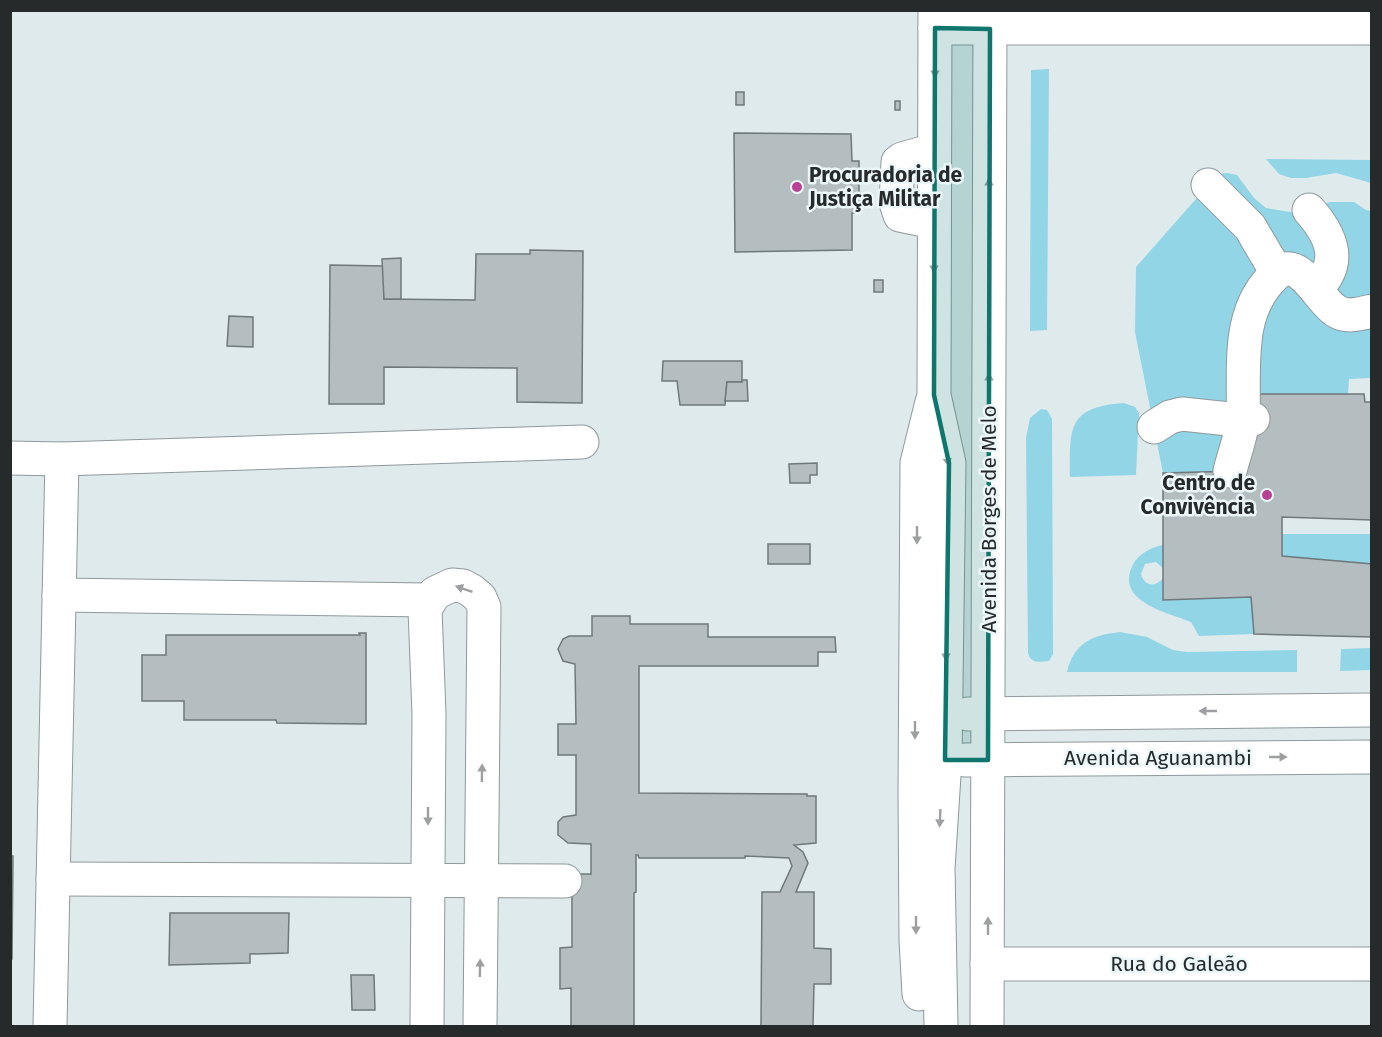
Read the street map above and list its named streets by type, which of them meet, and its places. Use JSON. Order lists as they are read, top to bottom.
{
  "streets": {
    "main road": ["Avenida Borges de Melo", "Avenida Aguanambi", "Rua do Galeão"]
  },
  "crossings": [
    ["Avenida Borges de Melo", "Avenida Aguanambi"],
    ["Avenida Borges de Melo", "Rua do Galeão"]
  ],
  "places": ["Procuradoria de Justiça Militar", "Centro de Convivência"]
}
